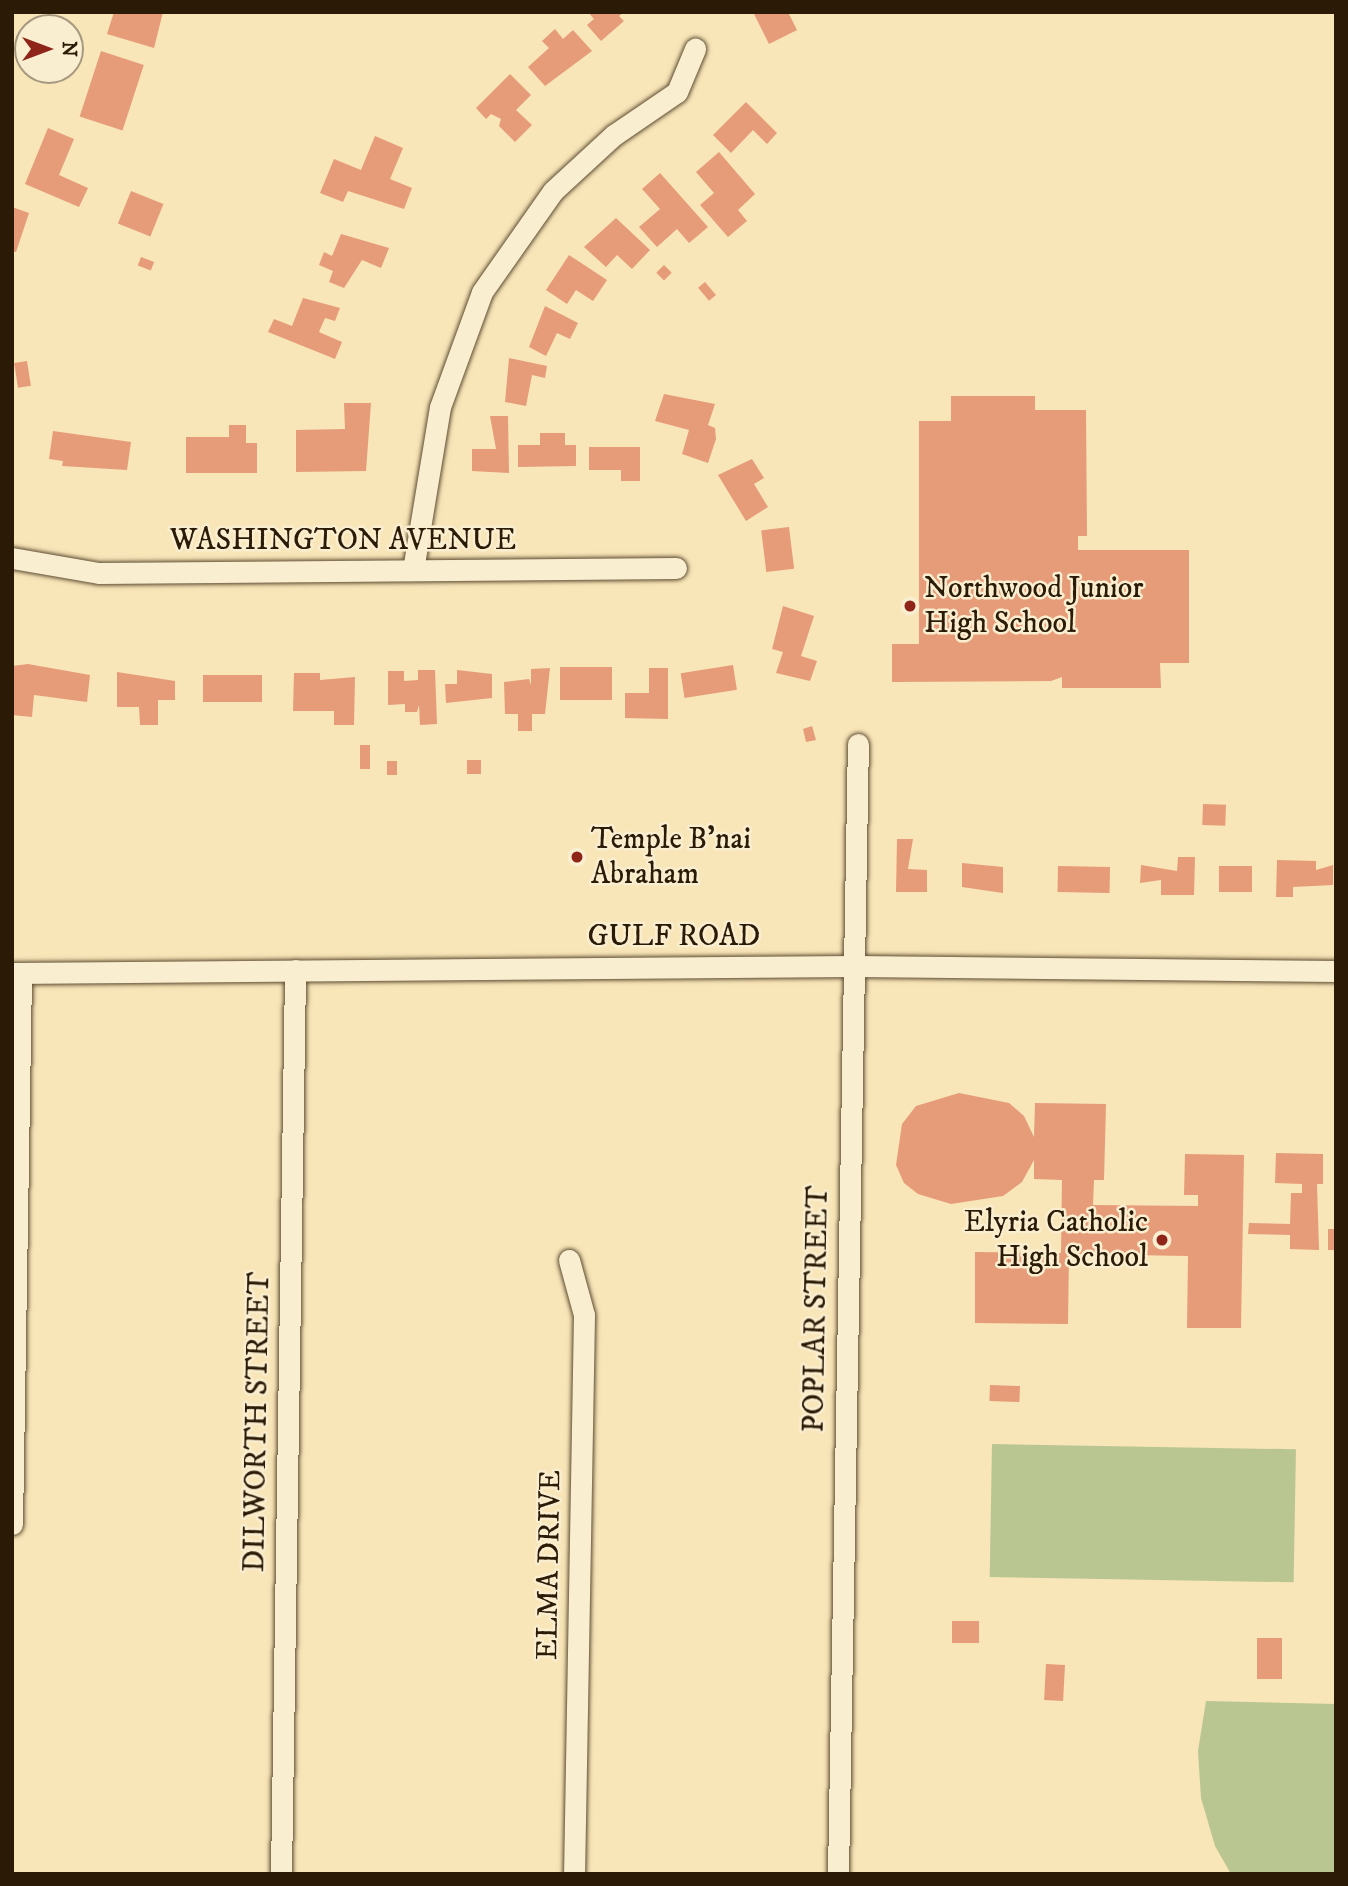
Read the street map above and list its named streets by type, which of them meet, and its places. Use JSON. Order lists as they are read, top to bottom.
{
  "streets": {
    "street": [
      "WASHINGTON AVENUE",
      "GULF ROAD",
      "POPLAR STREET",
      "DILWORTH STREET",
      "ELMA DRIVE"
    ]
  },
  "crossings": [
    ["GULF ROAD", "POPLAR STREET"],
    ["GULF ROAD", "DILWORTH STREET"]
  ],
  "places": ["Northwood Junior High School", "Temple B'nai Abraham", "Elyria Catholic High School"],
  "north": "right"
}
